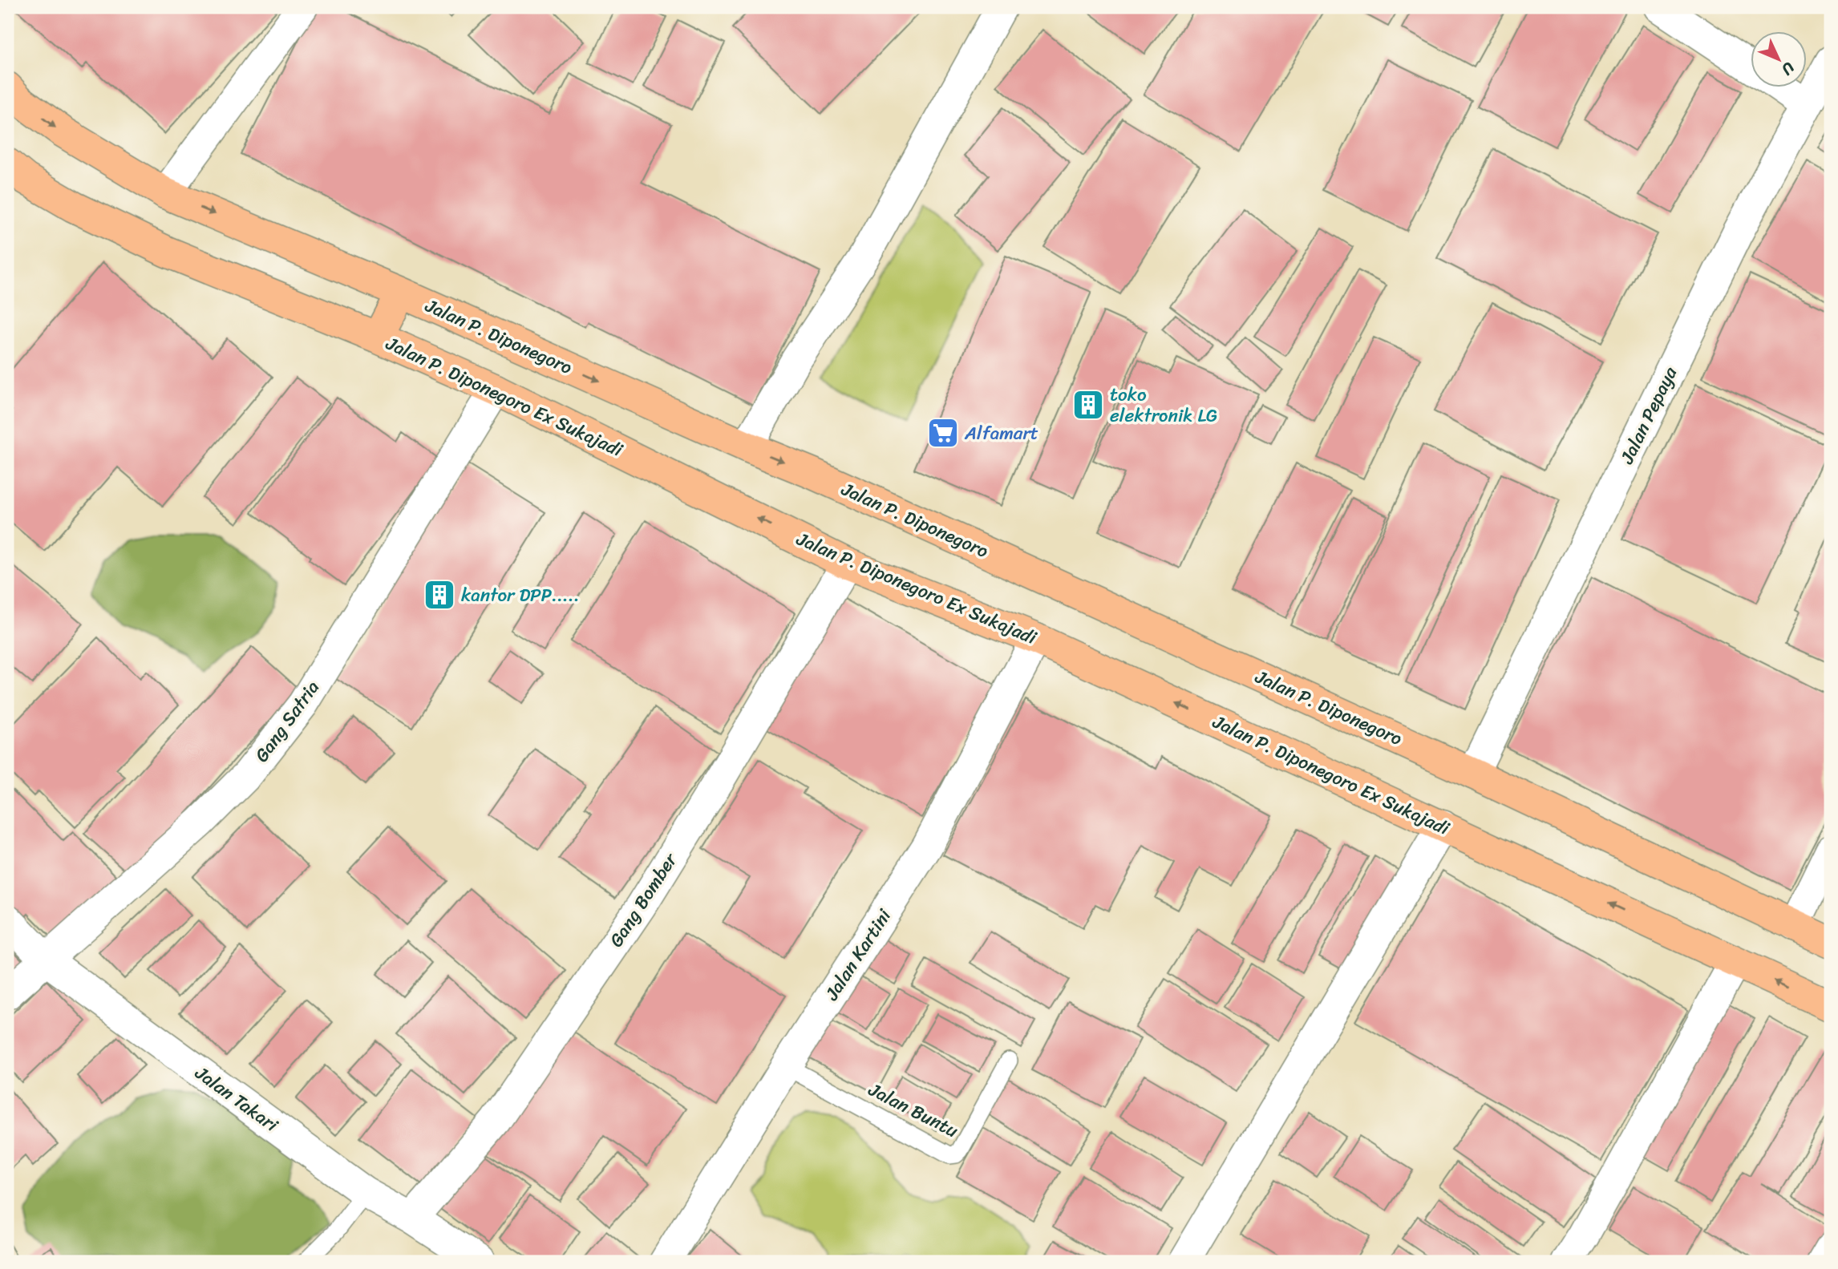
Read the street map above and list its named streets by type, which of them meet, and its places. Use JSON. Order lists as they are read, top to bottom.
{
  "streets": {
    "main road": ["Jalan P. Diponegoro", "Jalan P. Diponegoro Ex Sukajadi"],
    "street": [
      "Jalan Pepaya",
      "Gang Satria",
      "Gang Bomber",
      "Jalan Kartini",
      "Jalan Takari"
    ],
    "lane": ["Jalan Buntu"]
  },
  "crossings": [
    ["Jalan P. Diponegoro", "Jalan Pepaya"],
    ["Jalan P. Diponegoro Ex Sukajadi", "Gang Satria"],
    ["Jalan P. Diponegoro Ex Sukajadi", "Gang Bomber"],
    ["Jalan P. Diponegoro Ex Sukajadi", "Jalan Kartini"],
    ["Gang Satria", "Jalan Takari"],
    ["Gang Bomber", "Jalan Takari"],
    ["Jalan Kartini", "Jalan Buntu"]
  ],
  "one_way": ["Jalan P. Diponegoro", "Jalan P. Diponegoro Ex Sukajadi"],
  "places": {
    "building": ["toko elektronik LG", "kantor DPP....."],
    "supermarket": ["Alfamart"]
  },
  "north": "bottom right"
}
